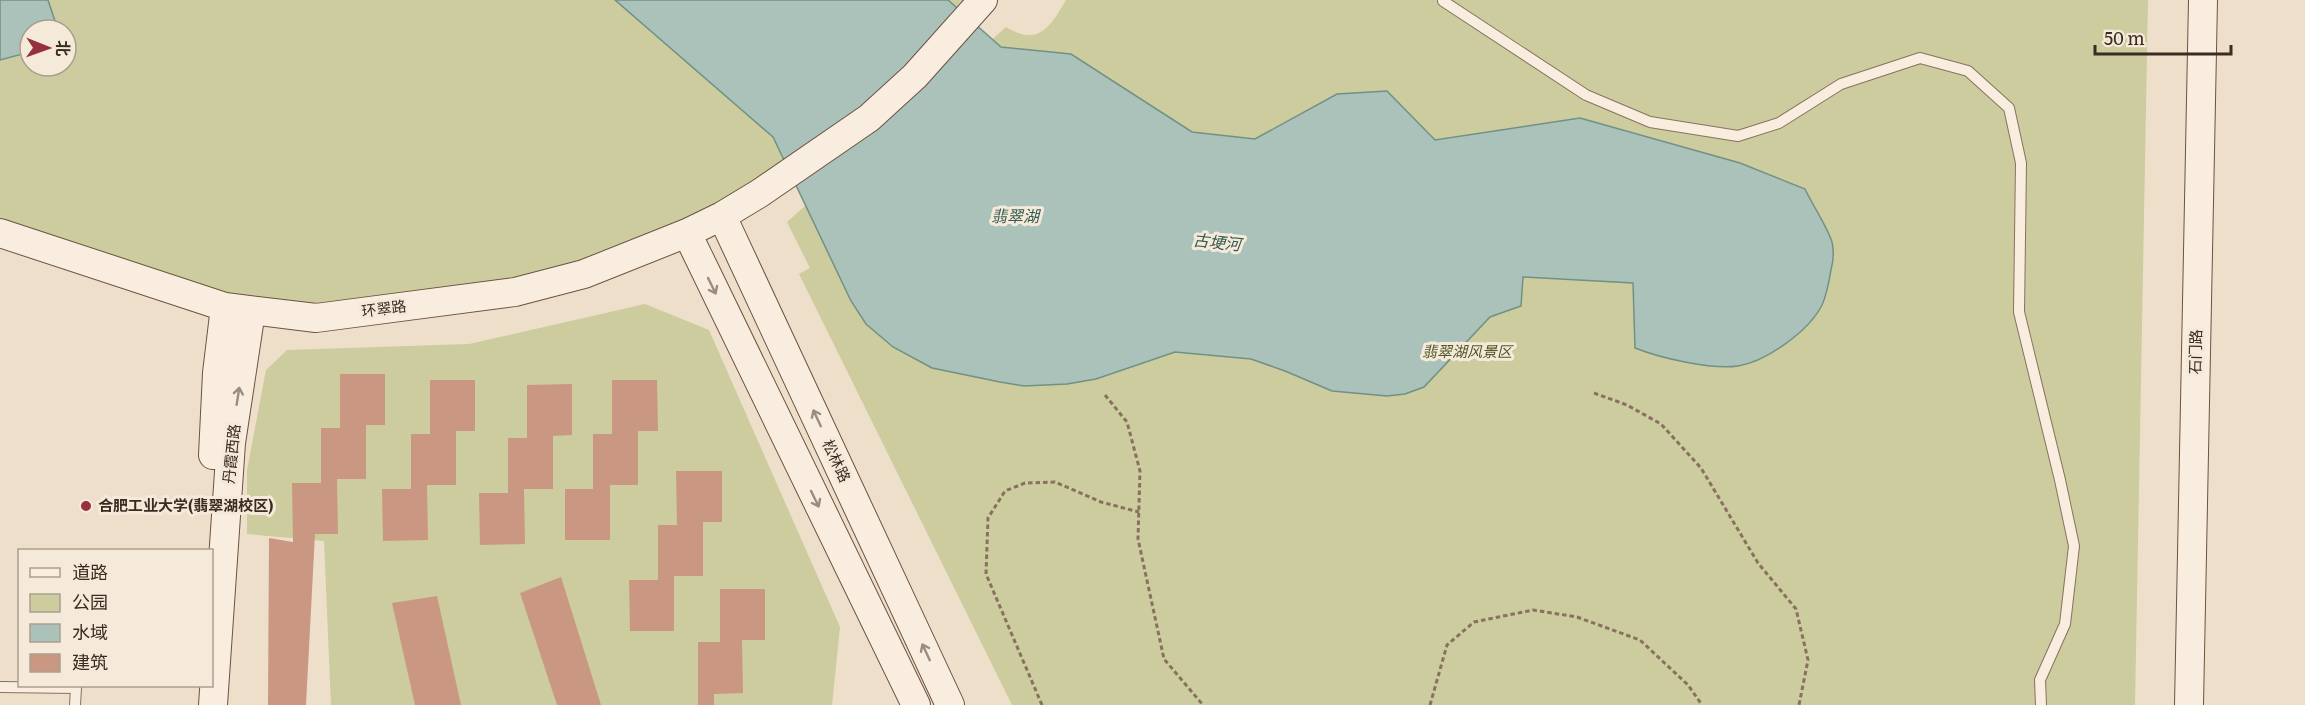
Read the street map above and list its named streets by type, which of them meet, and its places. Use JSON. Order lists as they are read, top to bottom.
{
  "streets": {
    "street": [
      "环翠路",
      "石门路",
      "丹霞西路",
      "松林路"
    ]
  },
  "crossings": [
    ["环翠路", "丹霞西路"],
    ["环翠路", "松林路"]
  ],
  "water": ["翡翠湖", "古埂河"],
  "parks": ["翡翠湖风景区"],
  "places": ["合肥工业大学(翡翠湖校区)"],
  "legend": [
    "道路",
    "公园",
    "水域",
    "建筑"
  ],
  "scale_bar": "50 m",
  "north": "right"
}
